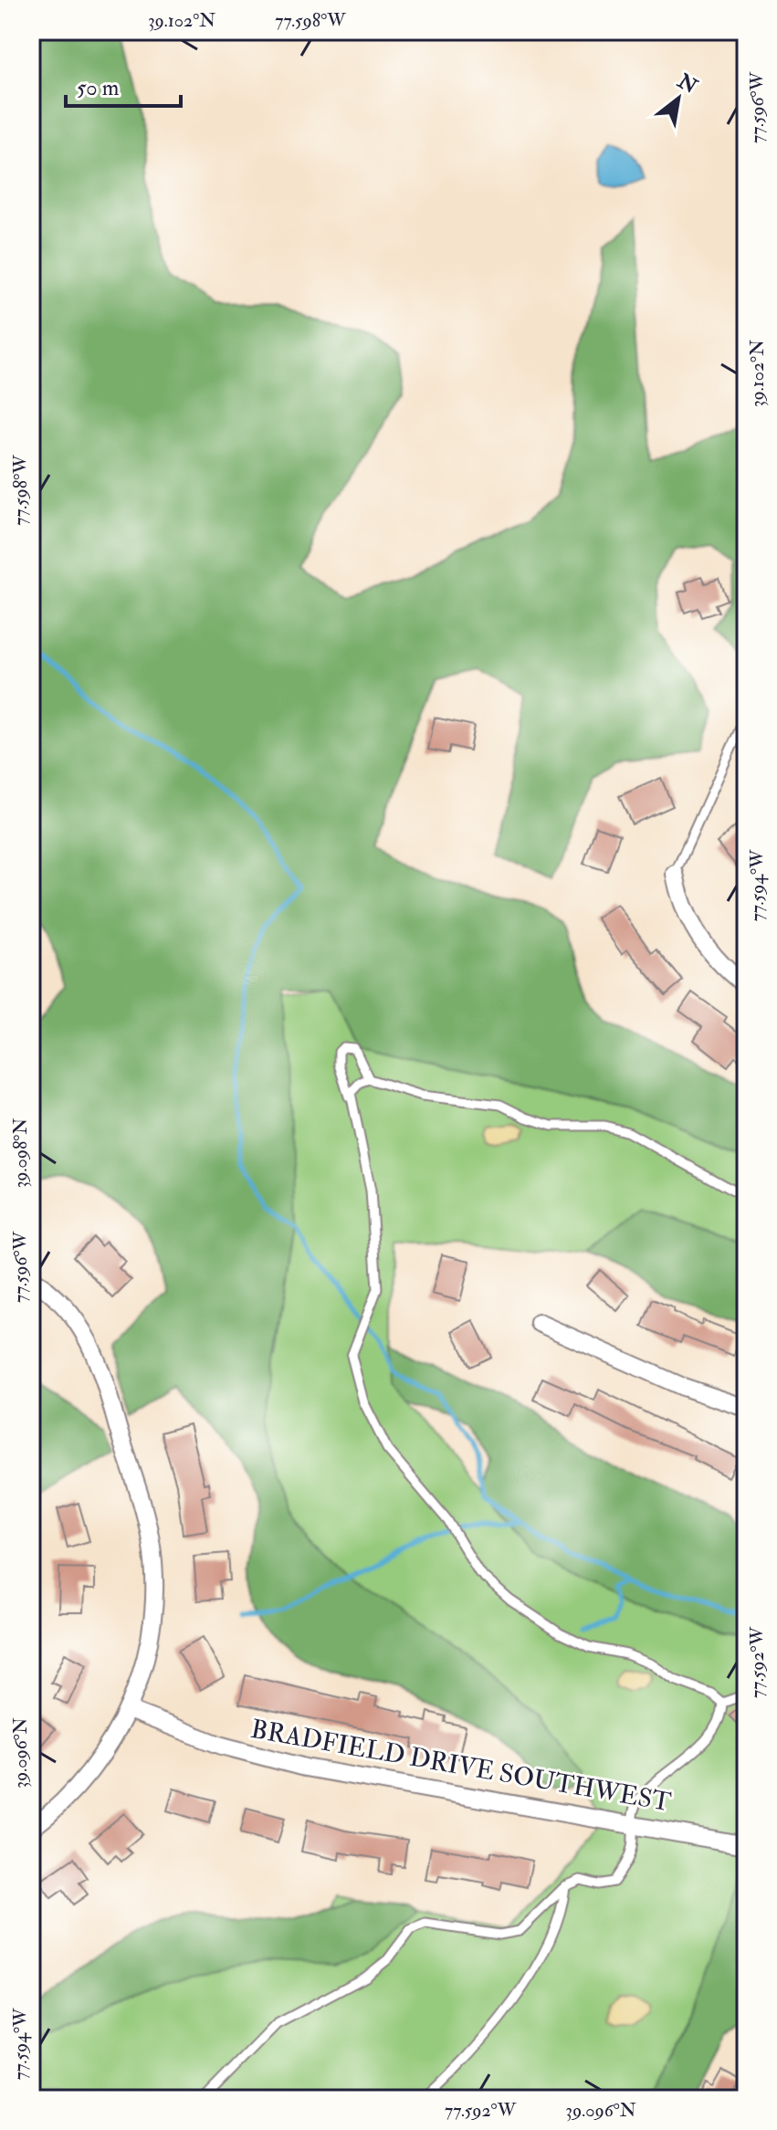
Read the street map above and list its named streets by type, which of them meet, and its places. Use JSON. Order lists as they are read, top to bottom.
{
  "streets": {
    "street": ["BRADFIELD DRIVE SOUTHWEST"]
  },
  "scale_bar": "50 m",
  "north": "top right",
  "coordinates": [
    "39.102°N",
    "77.598°W",
    "77.596°W",
    "77.594°W",
    "39.098°N",
    "77.592°W",
    "39.096°N"
  ]
}
